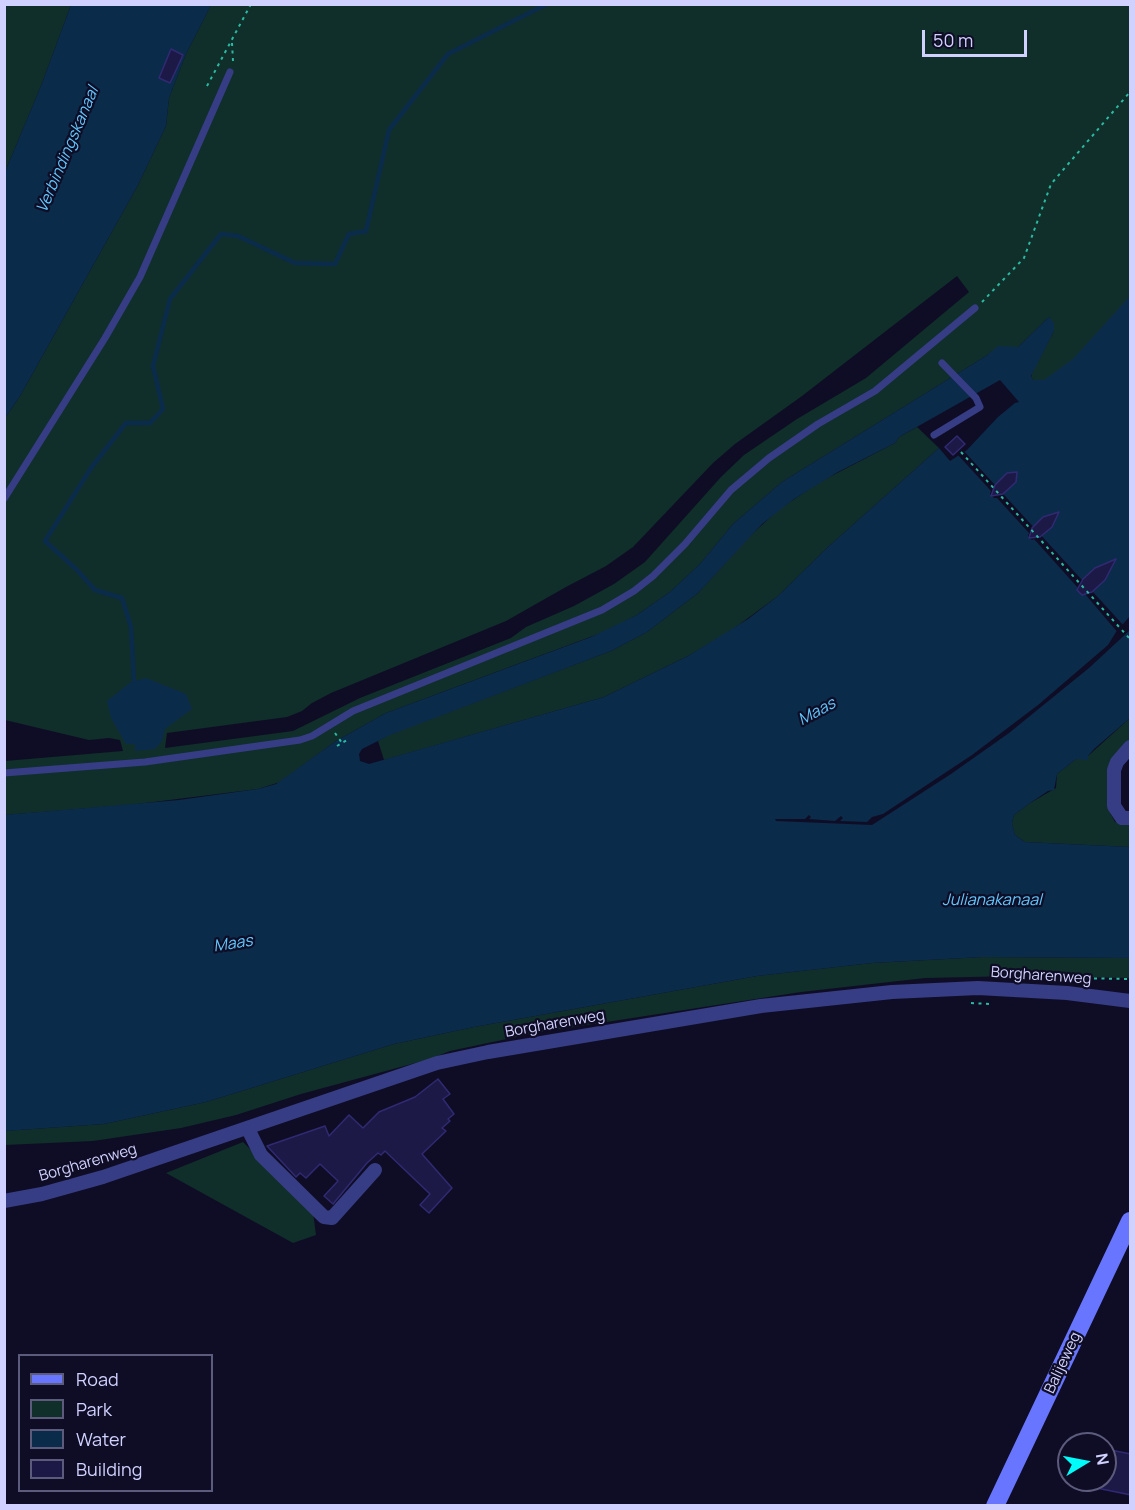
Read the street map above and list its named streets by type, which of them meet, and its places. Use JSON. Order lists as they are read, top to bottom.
{
  "streets": {
    "street": ["Borgharenweg", "Balijeweg"]
  },
  "water": ["Verbindingskanaal", "Maas", "Julianakanaal"],
  "legend": [
    "Road",
    "Park",
    "Water",
    "Building"
  ],
  "scale_bar": "50 m",
  "north": "right"
}
